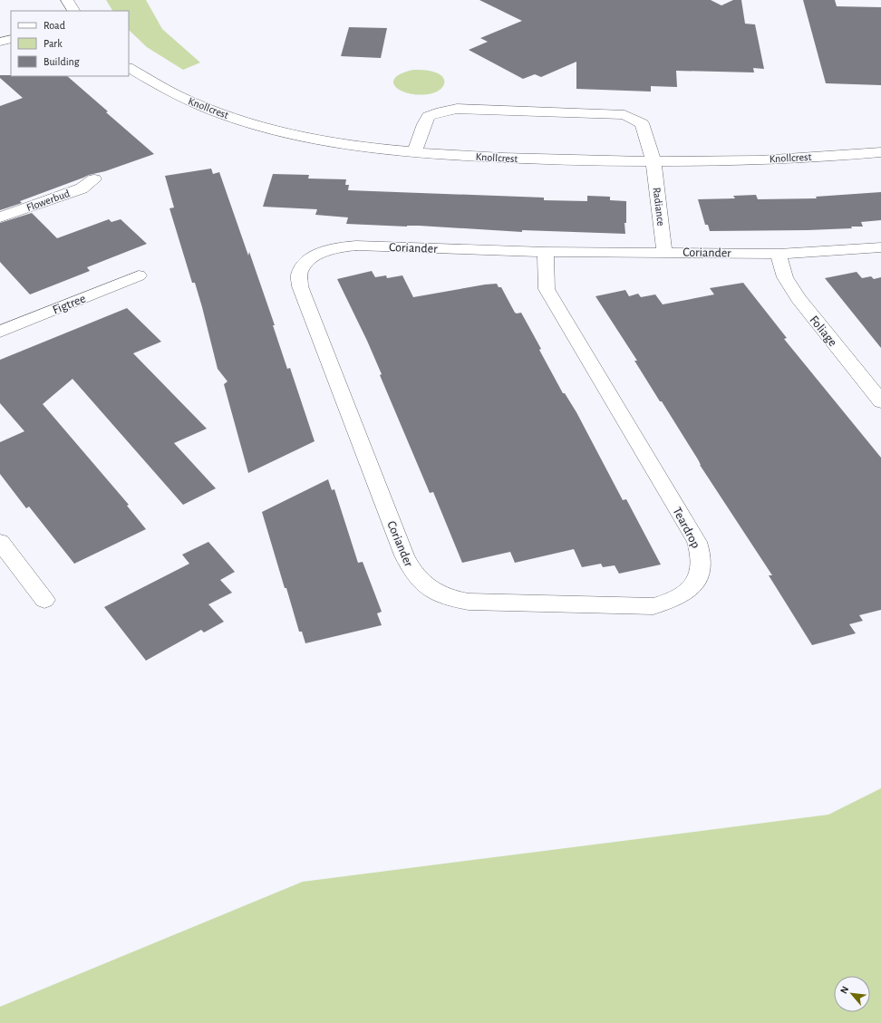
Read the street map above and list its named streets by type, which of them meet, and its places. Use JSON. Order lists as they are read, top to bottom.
{
  "streets": {
    "street": [
      "Knollcrest",
      "Flowerbud",
      "Radiance",
      "Coriander",
      "Figtree",
      "Foliage",
      "Teardrop"
    ]
  },
  "crossings": [
    ["Knollcrest", "Radiance"],
    ["Radiance", "Coriander"],
    ["Coriander", "Foliage"],
    ["Coriander", "Teardrop"]
  ],
  "legend": ["Road", "Park", "Building"],
  "north": "top left"
}
